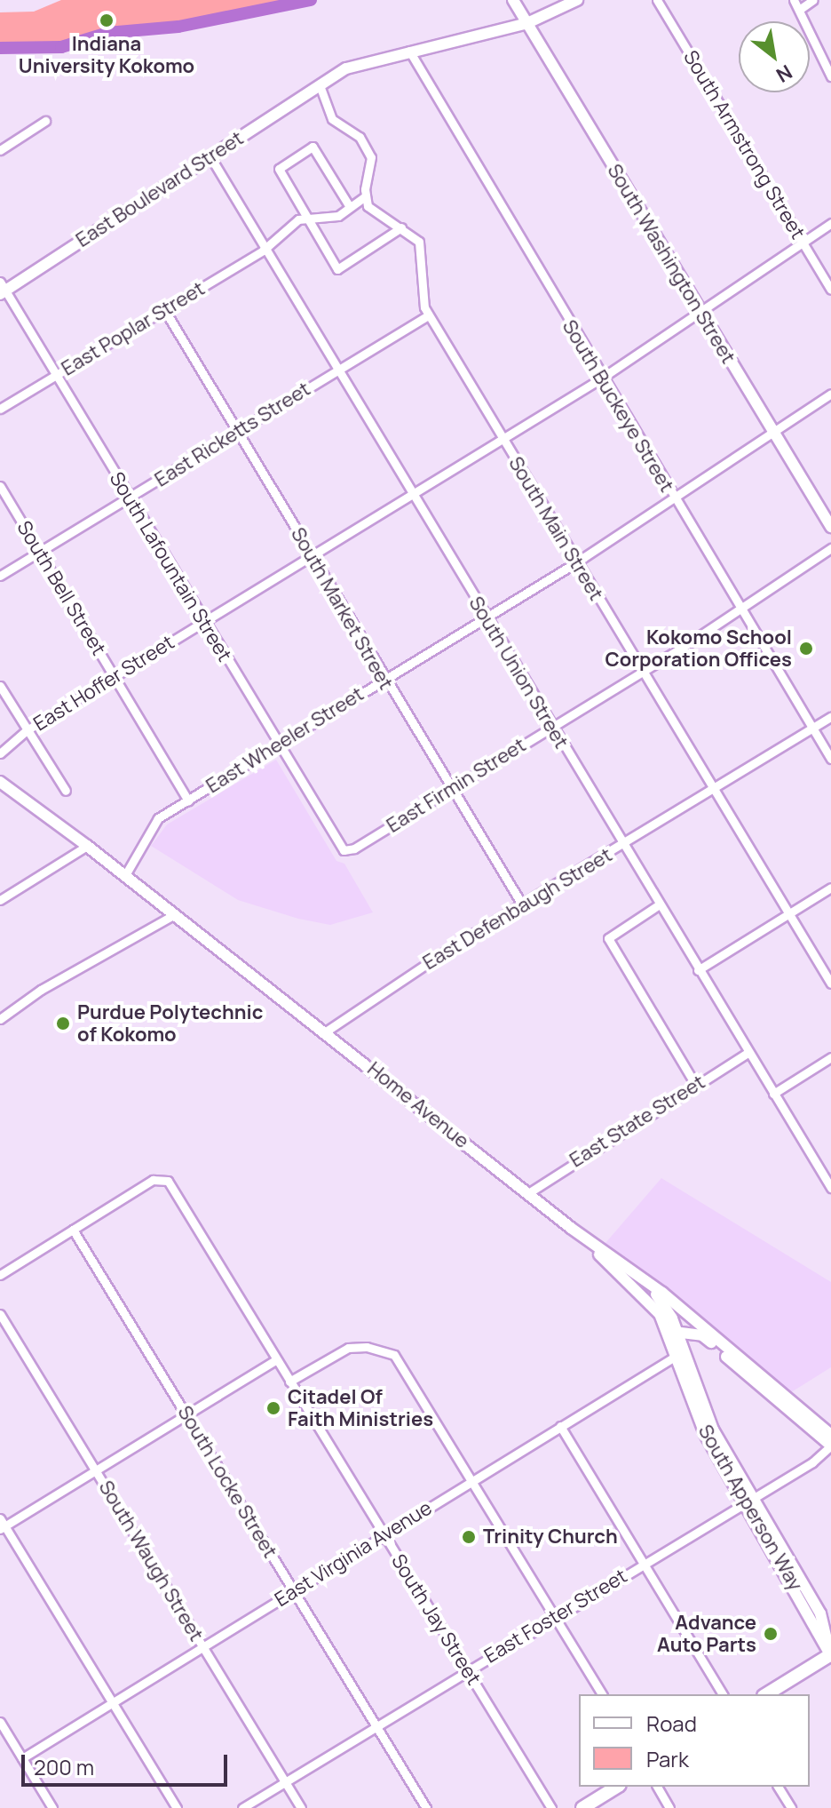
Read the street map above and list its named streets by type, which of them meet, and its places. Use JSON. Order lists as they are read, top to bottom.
{
  "streets": {
    "main road": [
      "East Boulevard Street",
      "South Washington Street",
      "Home Avenue",
      "South Apperson Way"
    ],
    "street": [
      "South Armstrong Street",
      "East Poplar Street",
      "South Buckeye Street",
      "East Ricketts Street",
      "South Main Street",
      "South Lafountain Street",
      "South Bell Street",
      "South Market Street",
      "South Union Street",
      "East Hoffer Street",
      "East Wheeler Street",
      "East Firmin Street",
      "East Defenbaugh Street",
      "East State Street",
      "South Locke Street",
      "East Virginia Avenue",
      "South Waugh Street",
      "East Foster Street",
      "South Jay Street"
    ]
  },
  "crossings": [
    ["South Armstrong Street", "East Hoffer Street"],
    ["East Boulevard Street", "South Washington Street"],
    ["East Boulevard Street", "South Buckeye Street"],
    ["East Boulevard Street", "South Lafountain Street"],
    ["East Boulevard Street", "South Union Street"],
    ["South Washington Street", "East Hoffer Street"],
    ["South Washington Street", "East Wheeler Street"],
    ["East Poplar Street", "South Main Street"],
    ["East Poplar Street", "South Lafountain Street"],
    ["East Poplar Street", "South Market Street"],
    ["East Poplar Street", "South Union Street"],
    ["South Buckeye Street", "East Hoffer Street"],
    ["South Buckeye Street", "East Wheeler Street"],
    ["South Buckeye Street", "East Firmin Street"],
    ["South Buckeye Street", "East Defenbaugh Street"],
    ["East Ricketts Street", "South Main Street"],
    ["East Ricketts Street", "South Lafountain Street"],
    ["East Ricketts Street", "South Bell Street"],
    ["East Ricketts Street", "South Market Street"],
    ["East Ricketts Street", "South Union Street"],
    ["South Main Street", "East Hoffer Street"],
    ["South Main Street", "East Wheeler Street"],
    ["South Main Street", "East Firmin Street"],
    ["South Main Street", "East Defenbaugh Street"],
    ["South Lafountain Street", "East Hoffer Street"],
    ["South Lafountain Street", "East Wheeler Street"],
    ["South Lafountain Street", "East Firmin Street"],
    ["South Bell Street", "East Hoffer Street"],
    ["South Bell Street", "East Wheeler Street"],
    ["South Market Street", "East Hoffer Street"],
    ["South Market Street", "East Wheeler Street"],
    ["South Market Street", "East Firmin Street"],
    ["South Market Street", "East Defenbaugh Street"],
    ["South Union Street", "East Hoffer Street"],
    ["South Union Street", "East Wheeler Street"],
    ["South Union Street", "East Firmin Street"],
    ["South Union Street", "East Defenbaugh Street"],
    ["South Union Street", "East State Street"],
    ["East Wheeler Street", "Home Avenue"],
    ["East Defenbaugh Street", "Home Avenue"],
    ["Home Avenue", "East State Street"],
    ["Home Avenue", "South Apperson Way"],
    ["South Locke Street", "East Virginia Avenue"],
    ["South Locke Street", "East Foster Street"],
    ["South Locke Street", "South Jay Street"],
    ["South Apperson Way", "East Virginia Avenue"],
    ["South Apperson Way", "East Foster Street"],
    ["East Virginia Avenue", "South Waugh Street"],
    ["East Virginia Avenue", "South Jay Street"],
    ["South Waugh Street", "East Foster Street"],
    ["East Foster Street", "South Jay Street"]
  ],
  "places": [
    "Indiana University Kokomo",
    "Kokomo School Corporation Offices",
    "Purdue Polytechnic of Kokomo",
    "Citadel Of Faith Ministries",
    "Trinity Church",
    "Advance Auto Parts"
  ],
  "legend": ["Road", "Park"],
  "scale_bar": "200 m",
  "north": "bottom right"
}
